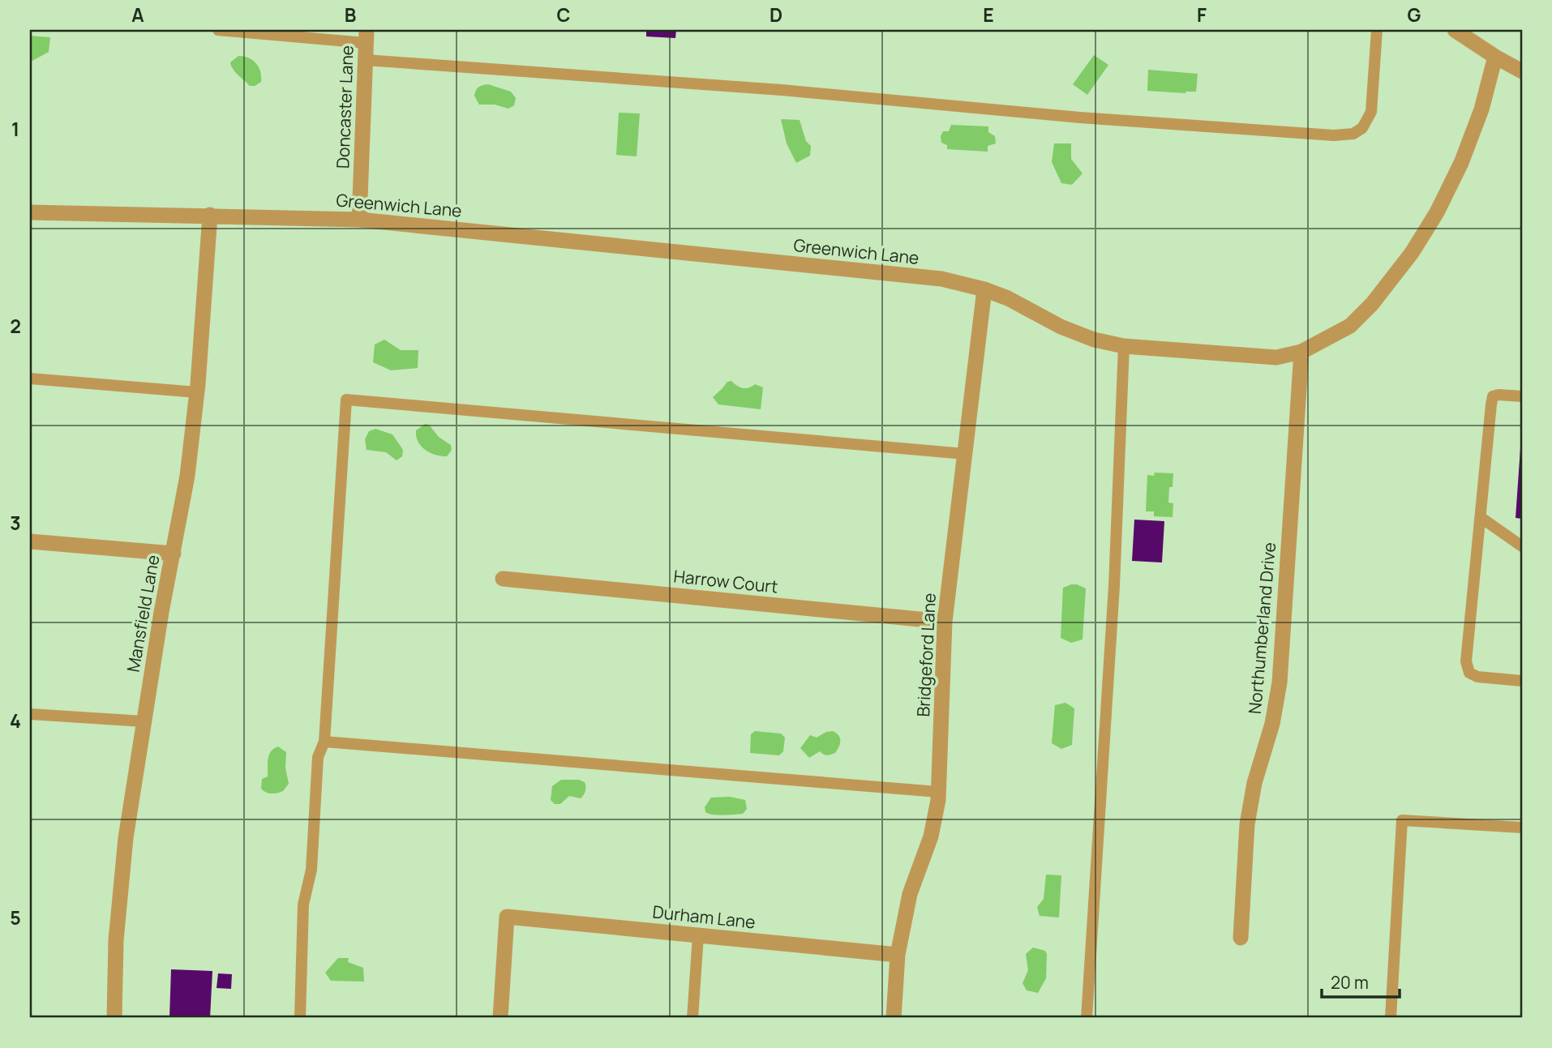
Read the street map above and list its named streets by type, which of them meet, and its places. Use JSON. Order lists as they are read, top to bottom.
{
  "streets": {
    "street": [
      "Doncaster Lane",
      "Greenwich Lane",
      "Harrow Court",
      "Mansfield Lane",
      "Northumberland Drive",
      "Bridgeford Lane",
      "Durham Lane"
    ]
  },
  "crossings": [
    ["Doncaster Lane", "Greenwich Lane"],
    ["Greenwich Lane", "Mansfield Lane"],
    ["Greenwich Lane", "Northumberland Drive"],
    ["Greenwich Lane", "Bridgeford Lane"],
    ["Harrow Court", "Bridgeford Lane"],
    ["Bridgeford Lane", "Durham Lane"]
  ],
  "scale_bar": "20 m",
  "grid": {
    "columns": [
      "A",
      "B",
      "C",
      "D",
      "E",
      "F",
      "G"
    ],
    "rows": [
      "1",
      "2",
      "3",
      "4",
      "5"
    ]
  }
}
